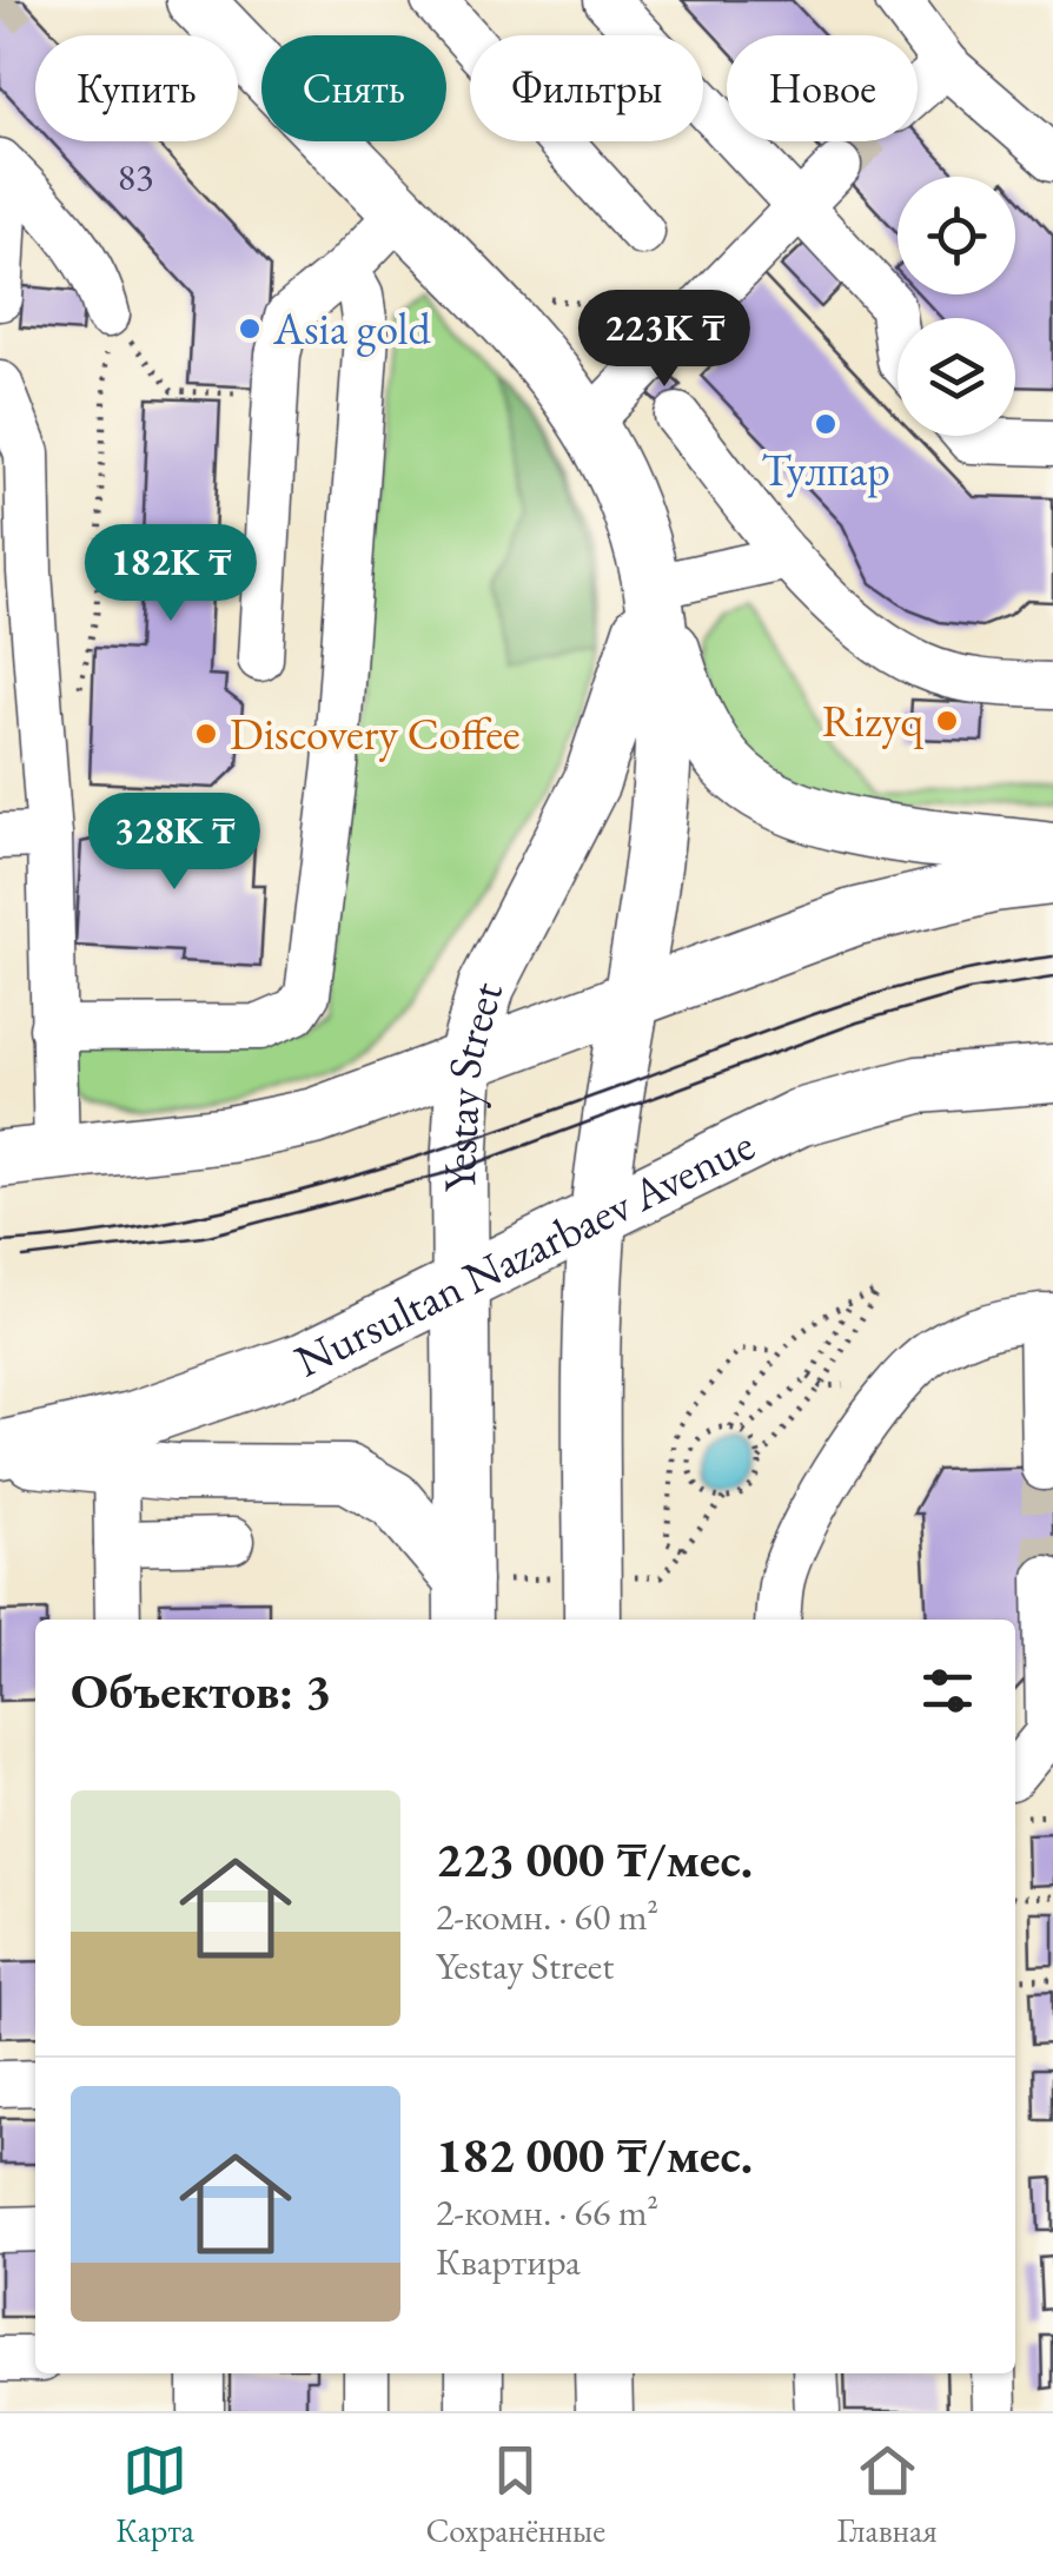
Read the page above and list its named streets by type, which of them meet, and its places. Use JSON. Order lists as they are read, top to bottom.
{
  "streets": {
    "main road": ["Yestay Street", "Nursultan Nazarbaev Avenue"]
  },
  "crossings": [
    ["Yestay Street", "Nursultan Nazarbaev Avenue"]
  ],
  "places": [
    "Asia gold",
    "Тулпар",
    "Rizyq",
    "Discovery Coffee"
  ],
  "house_numbers": ["83"],
  "page": {
    "chip": [
      "Купить",
      "Снять",
      "Фильтры",
      "Новое"
    ],
    "price": ["223K ₸", "182K ₸", "328K ₸"],
    "heading": "Объектов: 3",
    "list": [
      {
        "name": "223 000 ₸/мес.",
        "note": "2-комн. · 60 m² · Yestay Street"
      },
      {
        "name": "182 000 ₸/мес.",
        "note": "2-комн. · 66 m² · Квартира"
      }
    ],
    "tabs": ["Карта", "Сохранённые", "Главная"]
  }
}
